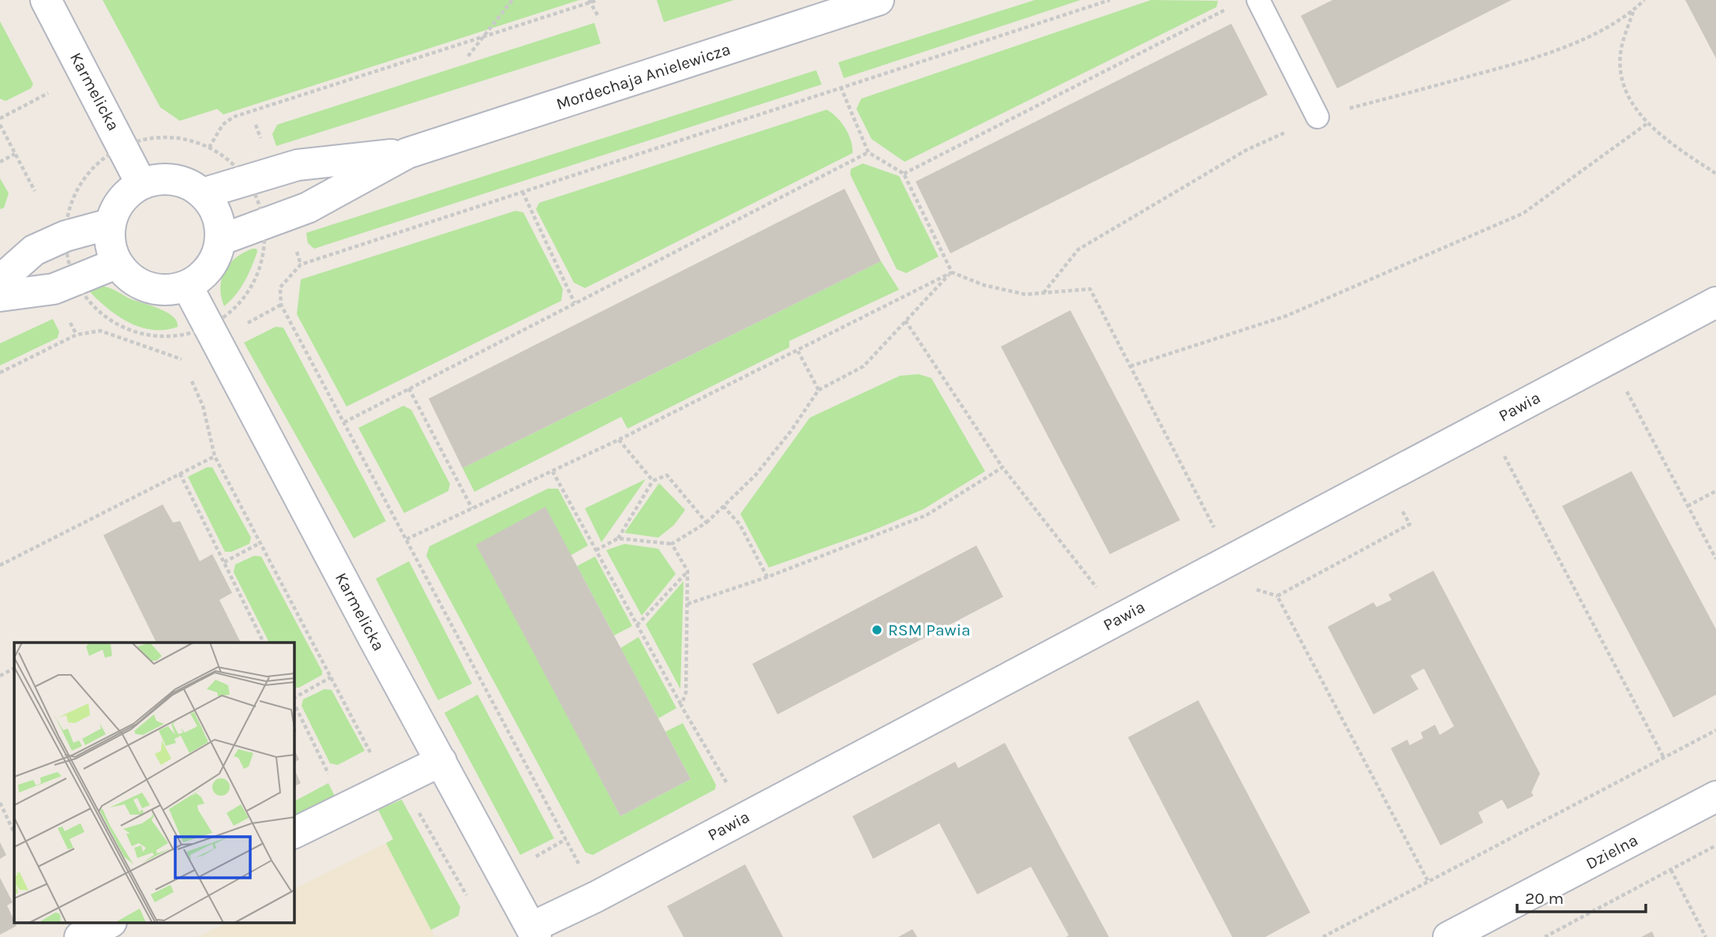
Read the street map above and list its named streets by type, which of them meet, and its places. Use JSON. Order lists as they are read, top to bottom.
{
  "streets": {
    "street": [
      "Mordechaja Anielewicza",
      "Karmelicka",
      "Pawia",
      "Dzielna"
    ]
  },
  "crossings": [
    ["Mordechaja Anielewicza", "Karmelicka"],
    ["Karmelicka", "Pawia"]
  ],
  "places": ["RSM Pawia"],
  "scale_bar": "20 m"
}
